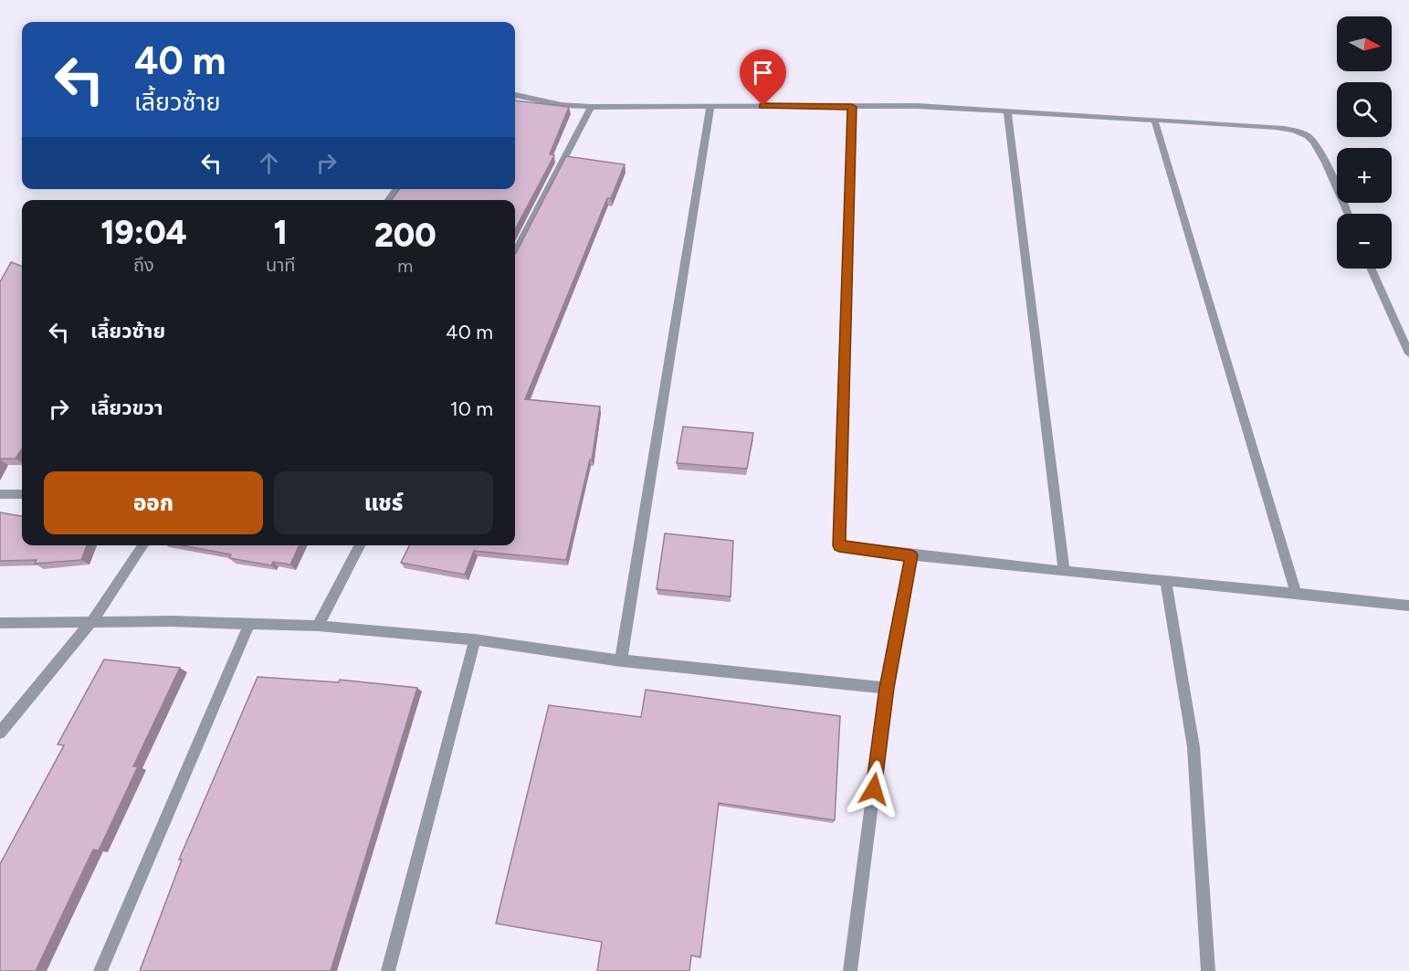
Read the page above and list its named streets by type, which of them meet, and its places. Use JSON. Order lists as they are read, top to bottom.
{
  "north": "right",
  "page": {
    "map_buttons": ["+", "−"],
    "turn": ["40 m", "เลี้ยวซ้าย"],
    "eta": [
      "19:04",
      "ถึง",
      "1",
      "นาที",
      "200",
      "m"
    ],
    "list": [
      {
        "name": "เลี้ยวซ้าย",
        "value": "40 m"
      },
      {
        "name": "เลี้ยวขวา",
        "value": "10 m"
      }
    ],
    "buttons": ["ออก", "แชร์"]
  }
}
